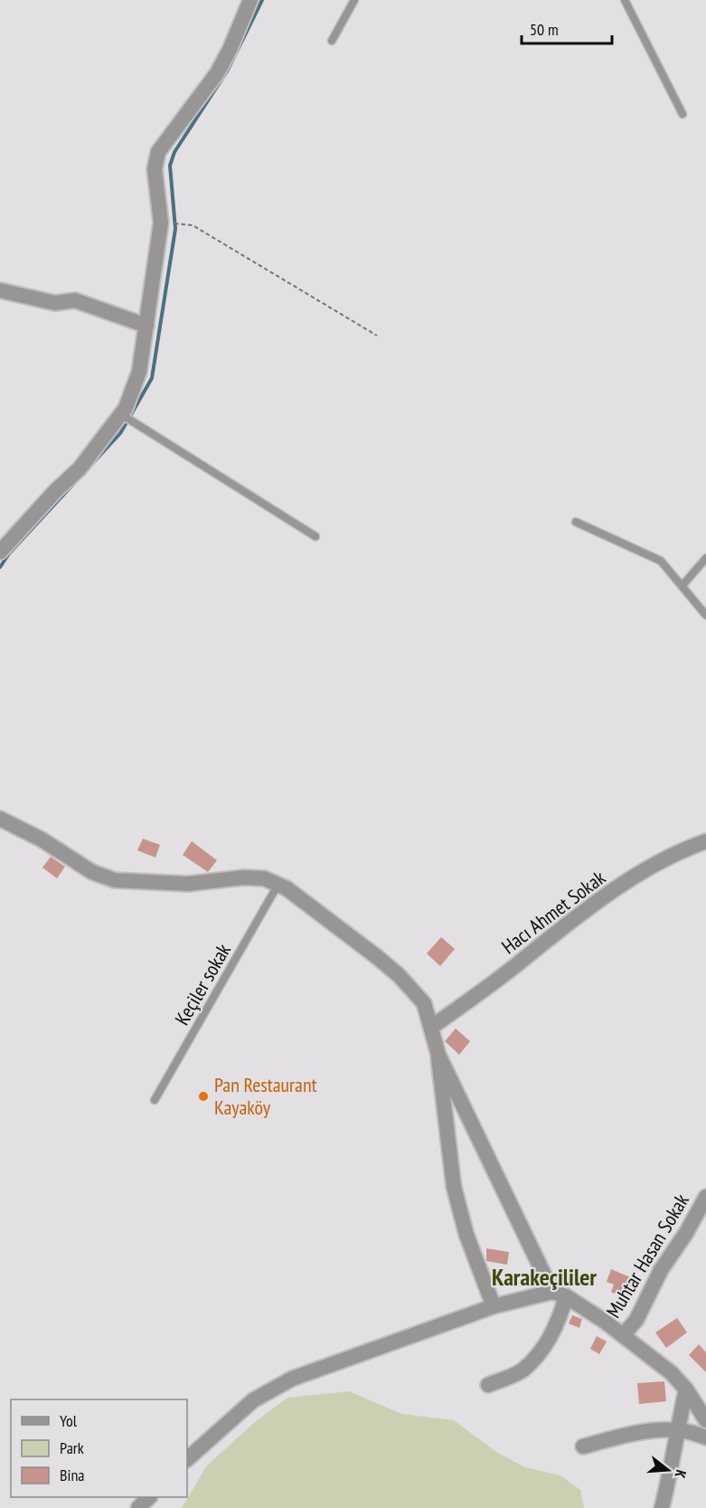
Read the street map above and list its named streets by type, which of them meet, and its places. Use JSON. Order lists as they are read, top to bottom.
{
  "streets": {
    "street": ["Hacı Ahmet Sokak", "Muhtar Hasan Sokak"],
    "lane": ["Keçiler sokak"]
  },
  "districts": ["Karakeçililer"],
  "places": ["Pan Restaurant Kayaköy"],
  "legend": ["Yol", "Park", "Bina"],
  "scale_bar": "50 m",
  "north": "right"
}
